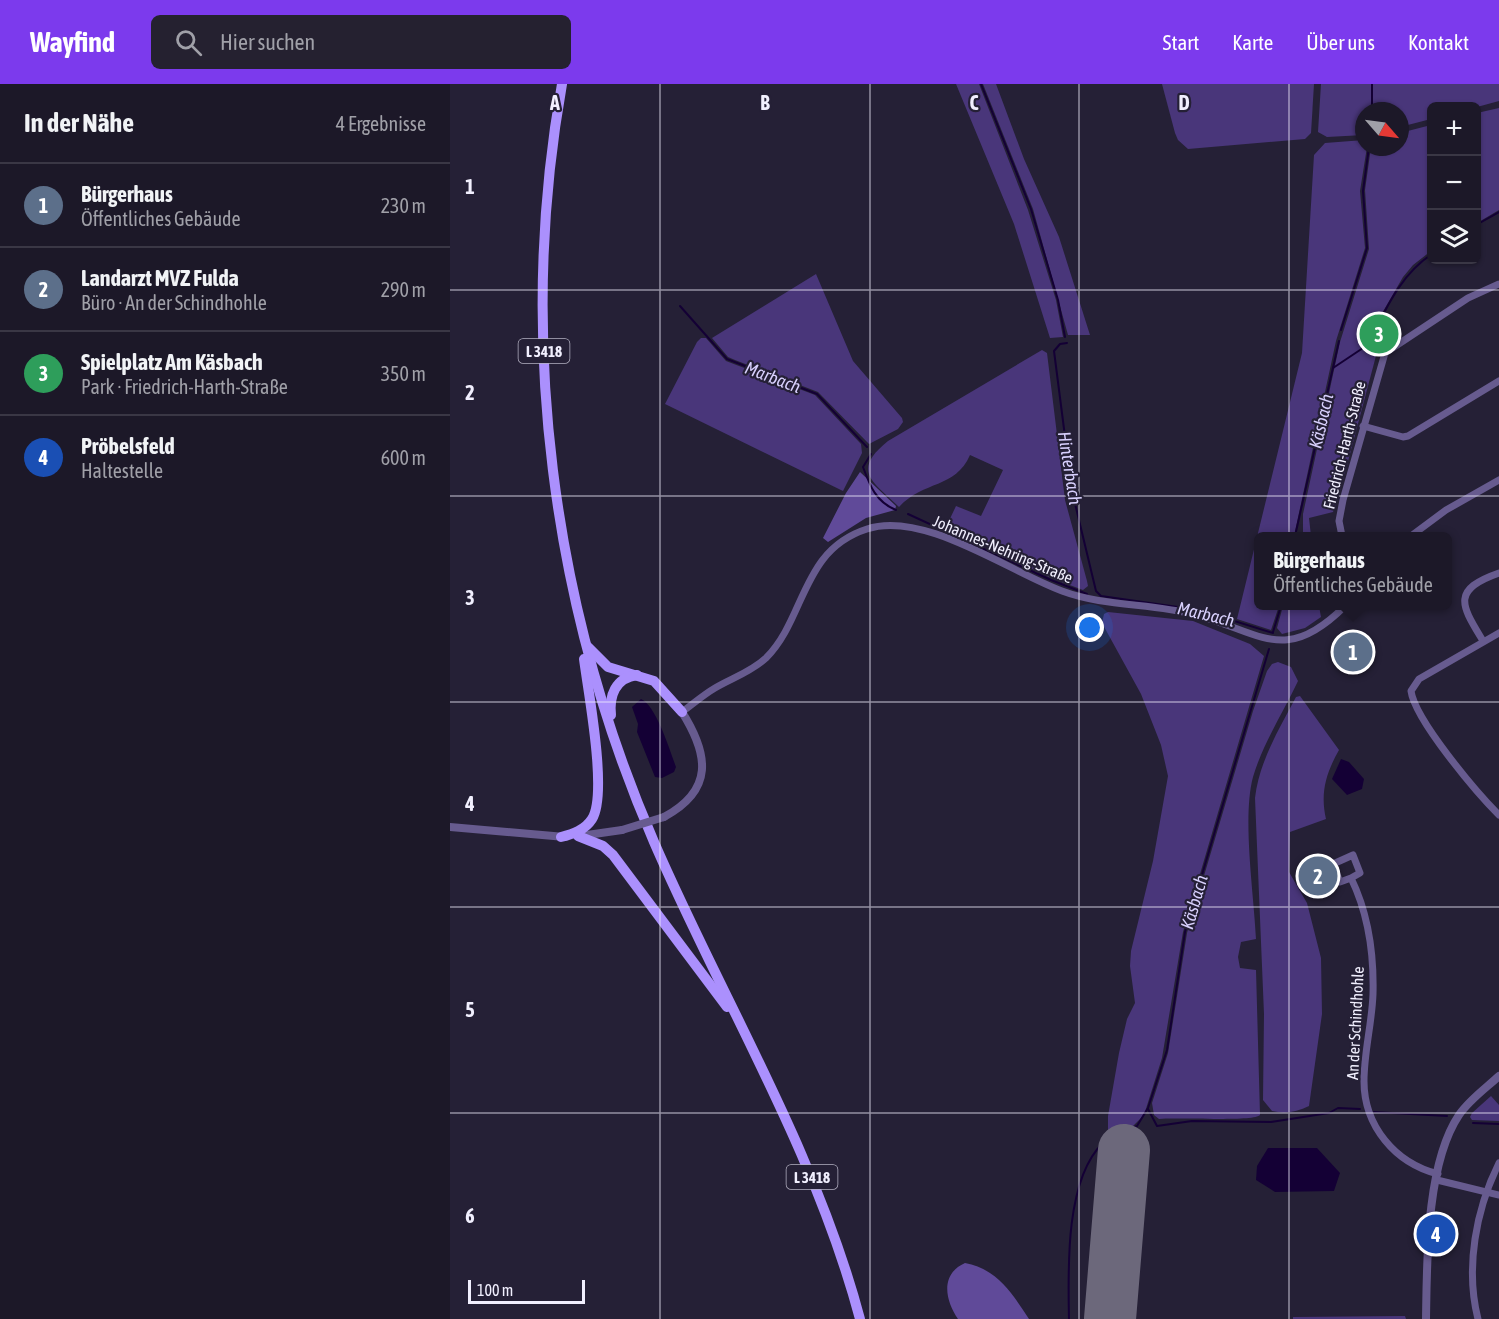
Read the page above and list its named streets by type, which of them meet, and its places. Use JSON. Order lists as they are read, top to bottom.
{
  "streets": {
    "main road": ["L 3418"],
    "street": ["Friedrich-Harth-Straße", "Johannes-Nehring-Straße", "An der Schindhohle"]
  },
  "water": ["Marbach", "Käsbach", "Hinterbach"],
  "scale_bar": "100 m",
  "north": "bottom right",
  "page": {
    "header": "Wayfind",
    "search": "Hier suchen",
    "nav": [
      "Start",
      "Karte",
      "Über uns",
      "Kontakt"
    ],
    "heading": ["In der Nähe", "4 Ergebnisse"],
    "map_buttons": ["+", "−"],
    "list": [
      {
        "mark": "1",
        "name": "Bürgerhaus",
        "note": "Öffentliches Gebäude",
        "value": "230 m"
      },
      {
        "mark": "2",
        "name": "Landarzt MVZ Fulda",
        "note": "Büro · An der Schindhohle",
        "value": "290 m"
      },
      {
        "mark": "3",
        "name": "Spielplatz Am Käsbach",
        "note": "Park · Friedrich-Harth-Straße",
        "value": "350 m"
      },
      {
        "mark": "4",
        "name": "Pröbelsfeld",
        "note": "Haltestelle",
        "value": "600 m"
      }
    ],
    "pins": [
      "3",
      "1",
      "2",
      "4"
    ],
    "popup": ["Bürgerhaus", "Öffentliches Gebäude"],
    "scale": "100 m"
  },
  "grid": {
    "columns": [
      "A",
      "B",
      "C",
      "D"
    ],
    "rows": [
      "1",
      "2",
      "3",
      "4",
      "5",
      "6"
    ]
  }
}
